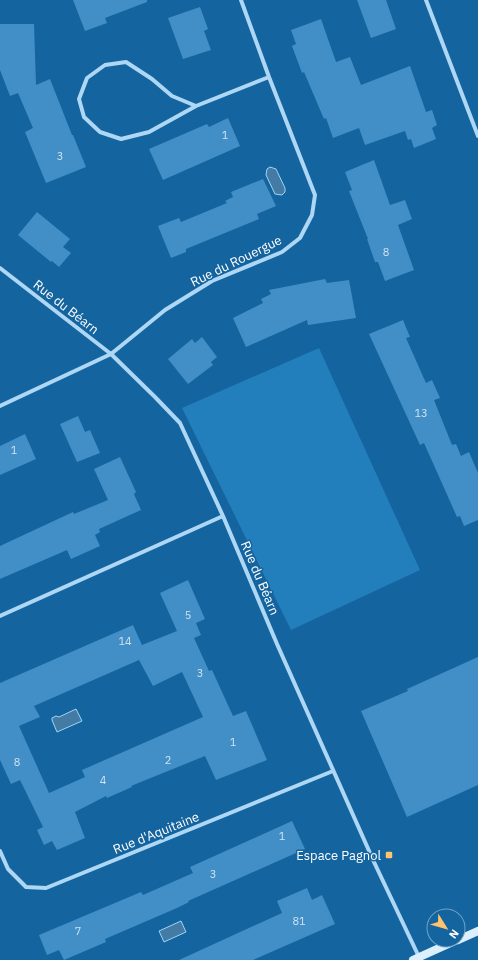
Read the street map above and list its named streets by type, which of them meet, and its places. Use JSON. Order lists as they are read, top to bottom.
{
  "streets": {
    "street": ["Rue du Rouergue", "Rue du Béarn", "Rue d'Aquitaine"]
  },
  "crossings": [
    ["Rue du Rouergue", "Rue du Béarn"],
    ["Rue du Béarn", "Rue d'Aquitaine"]
  ],
  "places": {
    "transit": ["Espace Pagnol"]
  },
  "house_numbers": [
    "1",
    "3",
    "8",
    "13",
    "1",
    "5",
    "14",
    "3",
    "1",
    "2",
    "8",
    "4",
    "1",
    "3",
    "81",
    "7"
  ],
  "north": "bottom right"
}
